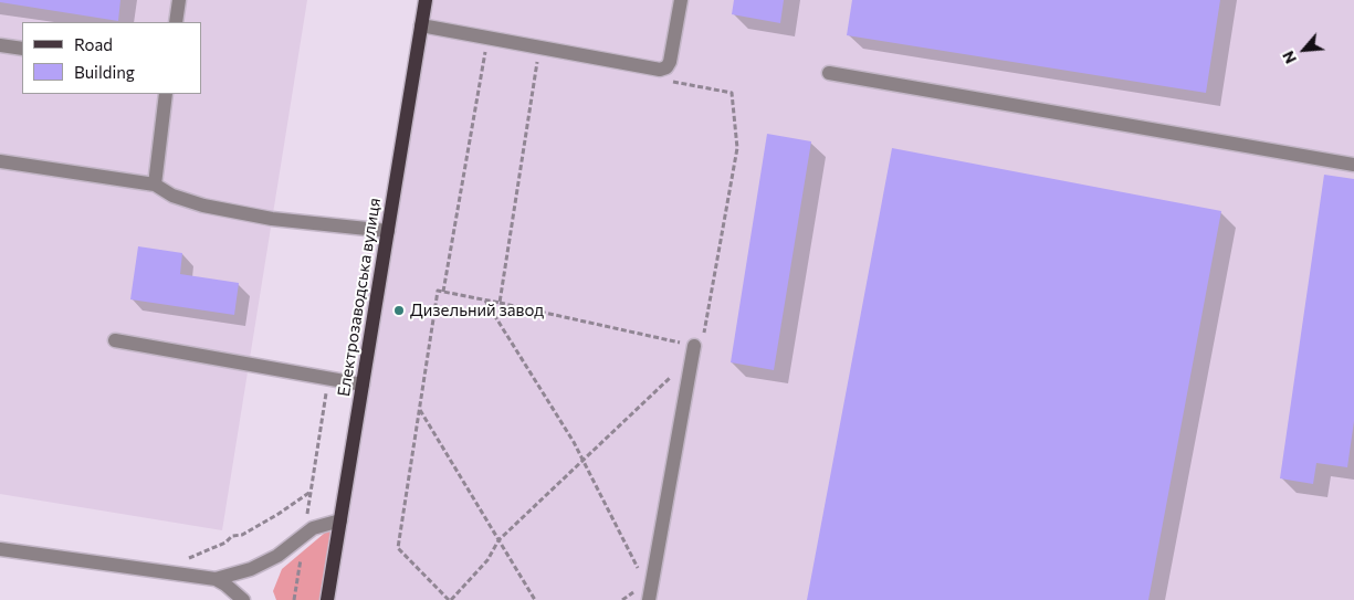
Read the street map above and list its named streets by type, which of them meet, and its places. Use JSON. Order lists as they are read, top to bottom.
{
  "streets": {
    "main road": ["Електрозаводська вулиця"]
  },
  "places": ["Дизельний завод"],
  "legend": ["Road", "Building"],
  "north": "bottom left"
}
